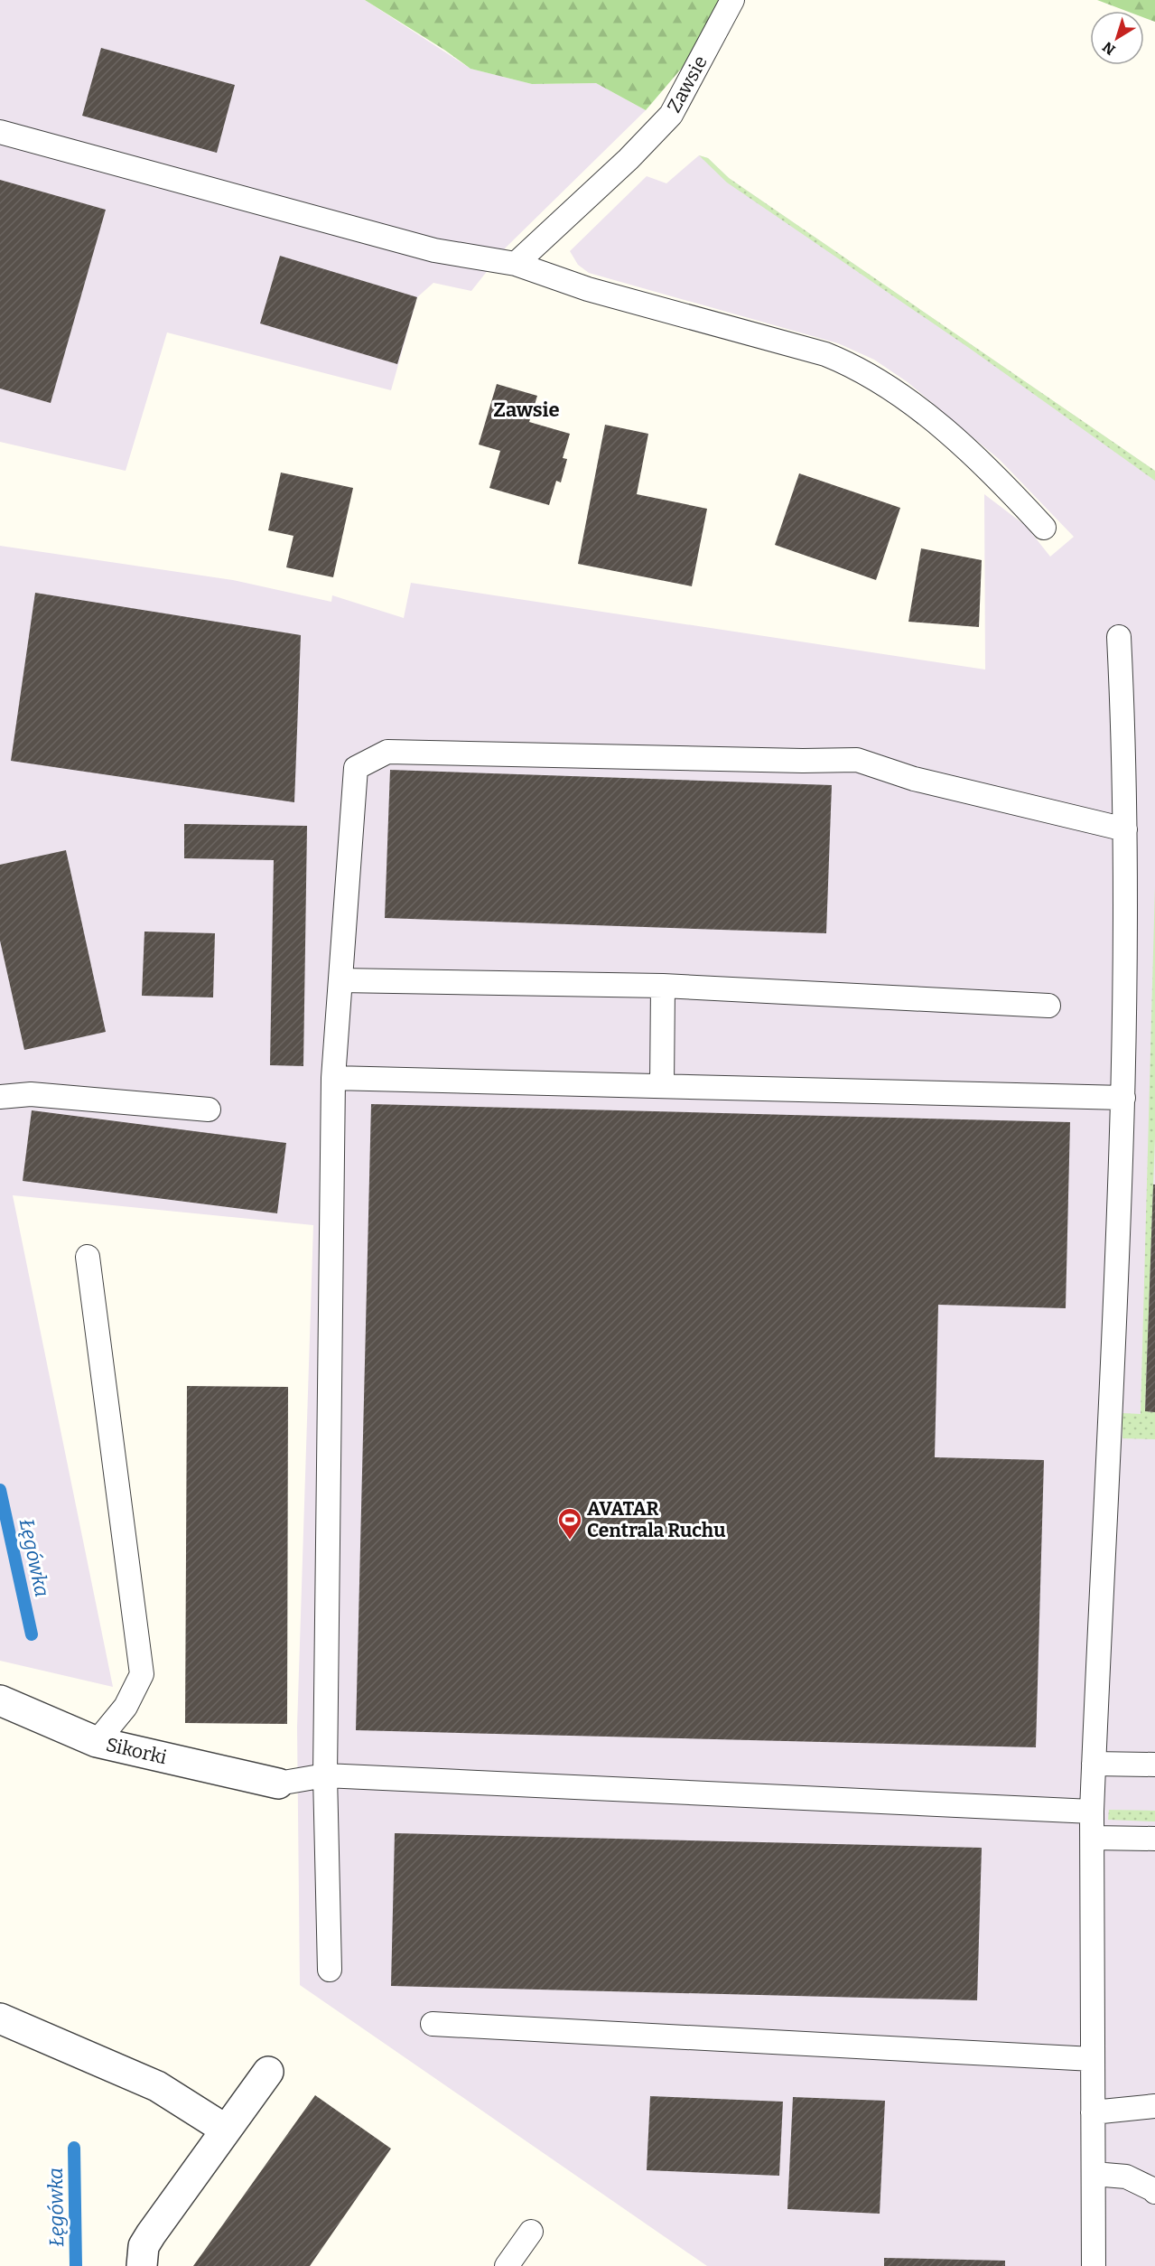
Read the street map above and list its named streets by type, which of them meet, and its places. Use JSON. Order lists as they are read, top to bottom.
{
  "streets": {
    "street": ["Sikorki"],
    "lane": ["Zawsie"]
  },
  "districts": ["Zawsie"],
  "water": ["Łęgówka"],
  "places": {
    "sports": ["AVATAR Centrala Ruchu"]
  },
  "north": "bottom left"
}
